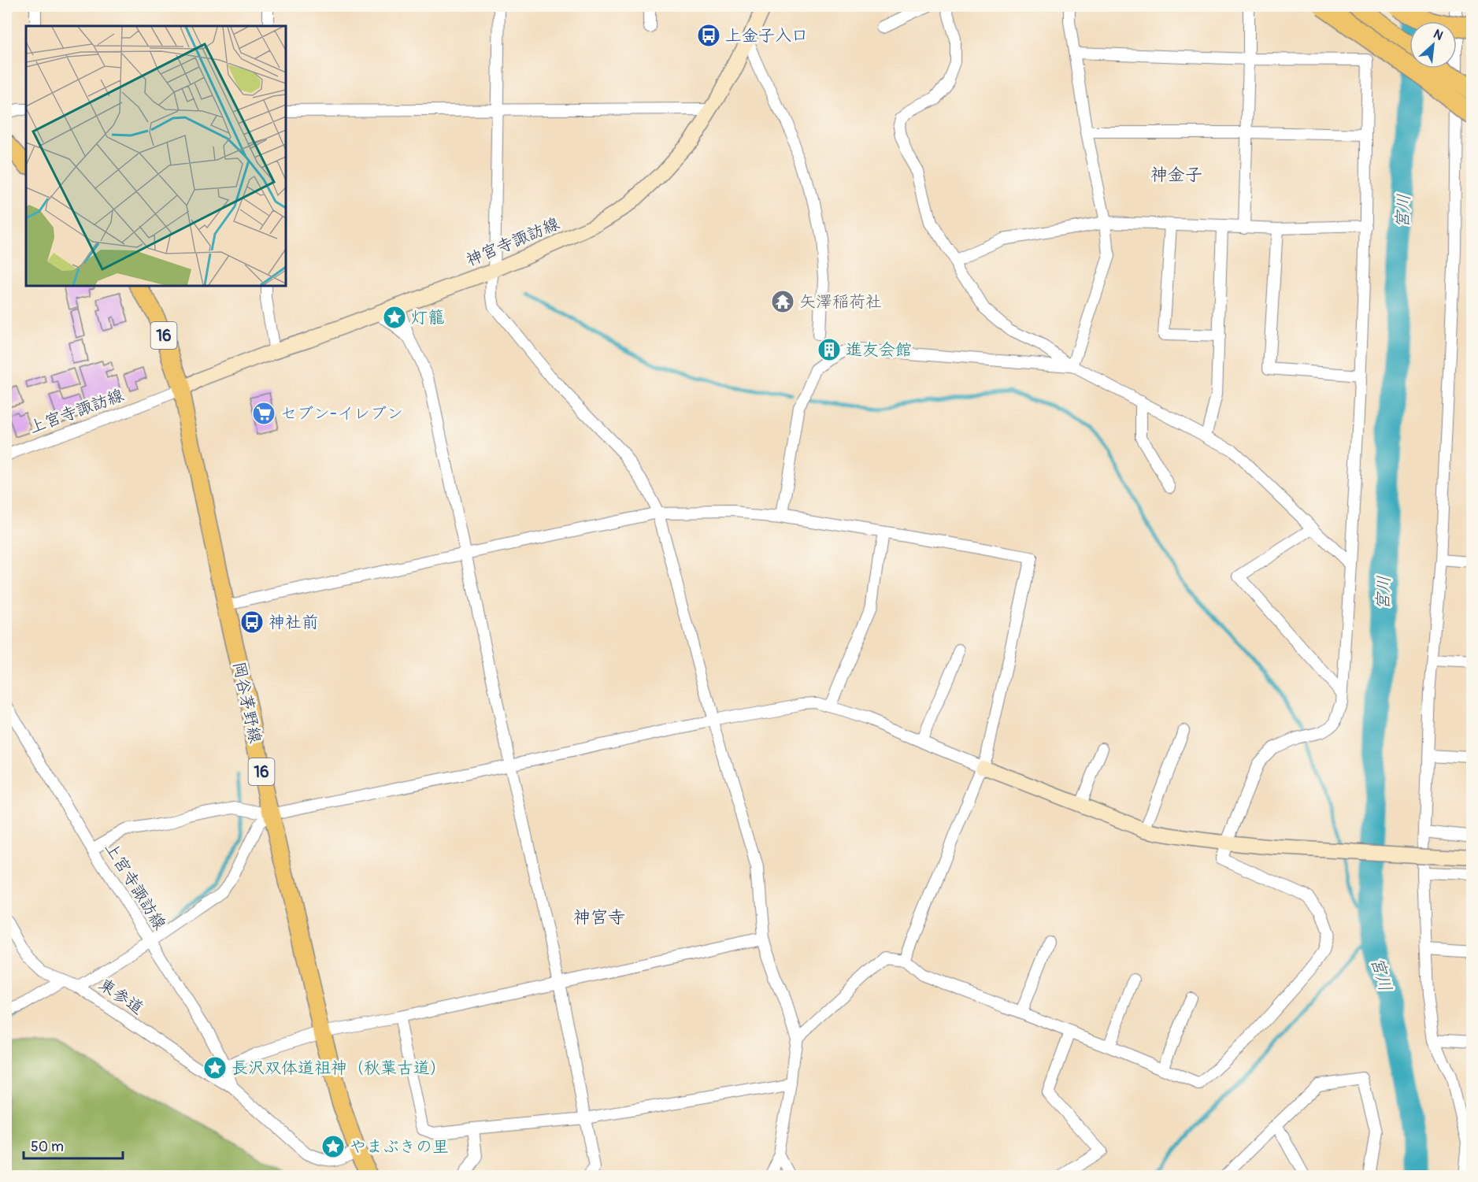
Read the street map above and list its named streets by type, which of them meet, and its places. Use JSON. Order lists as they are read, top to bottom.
{
  "streets": {
    "main road": ["神宮寺諏訪線", "16", "岡谷茅野線"],
    "street": ["上宮寺諏訪線", "東参道"]
  },
  "crossings": [
    ["神宮寺諏訪線", "上宮寺諏訪線"],
    ["神宮寺諏訪線", "岡谷茅野線"],
    ["上宮寺諏訪線", "岡谷茅野線"],
    ["上宮寺諏訪線", "東参道"],
    ["岡谷茅野線", "東参道"]
  ],
  "districts": ["神金子", "神宮寺"],
  "water": ["宮川"],
  "places": {
    "bus stop": ["上金子入口", "神社前"],
    "temple": ["矢澤稲荷社"],
    "place": ["灯籠", "長沢双体道祖神（秋葉古道）", "やまぶきの里"],
    "building": ["進友会館"],
    "supermarket": ["セブン-イレブン"]
  },
  "scale_bar": "50 m",
  "north": "top right"
}
